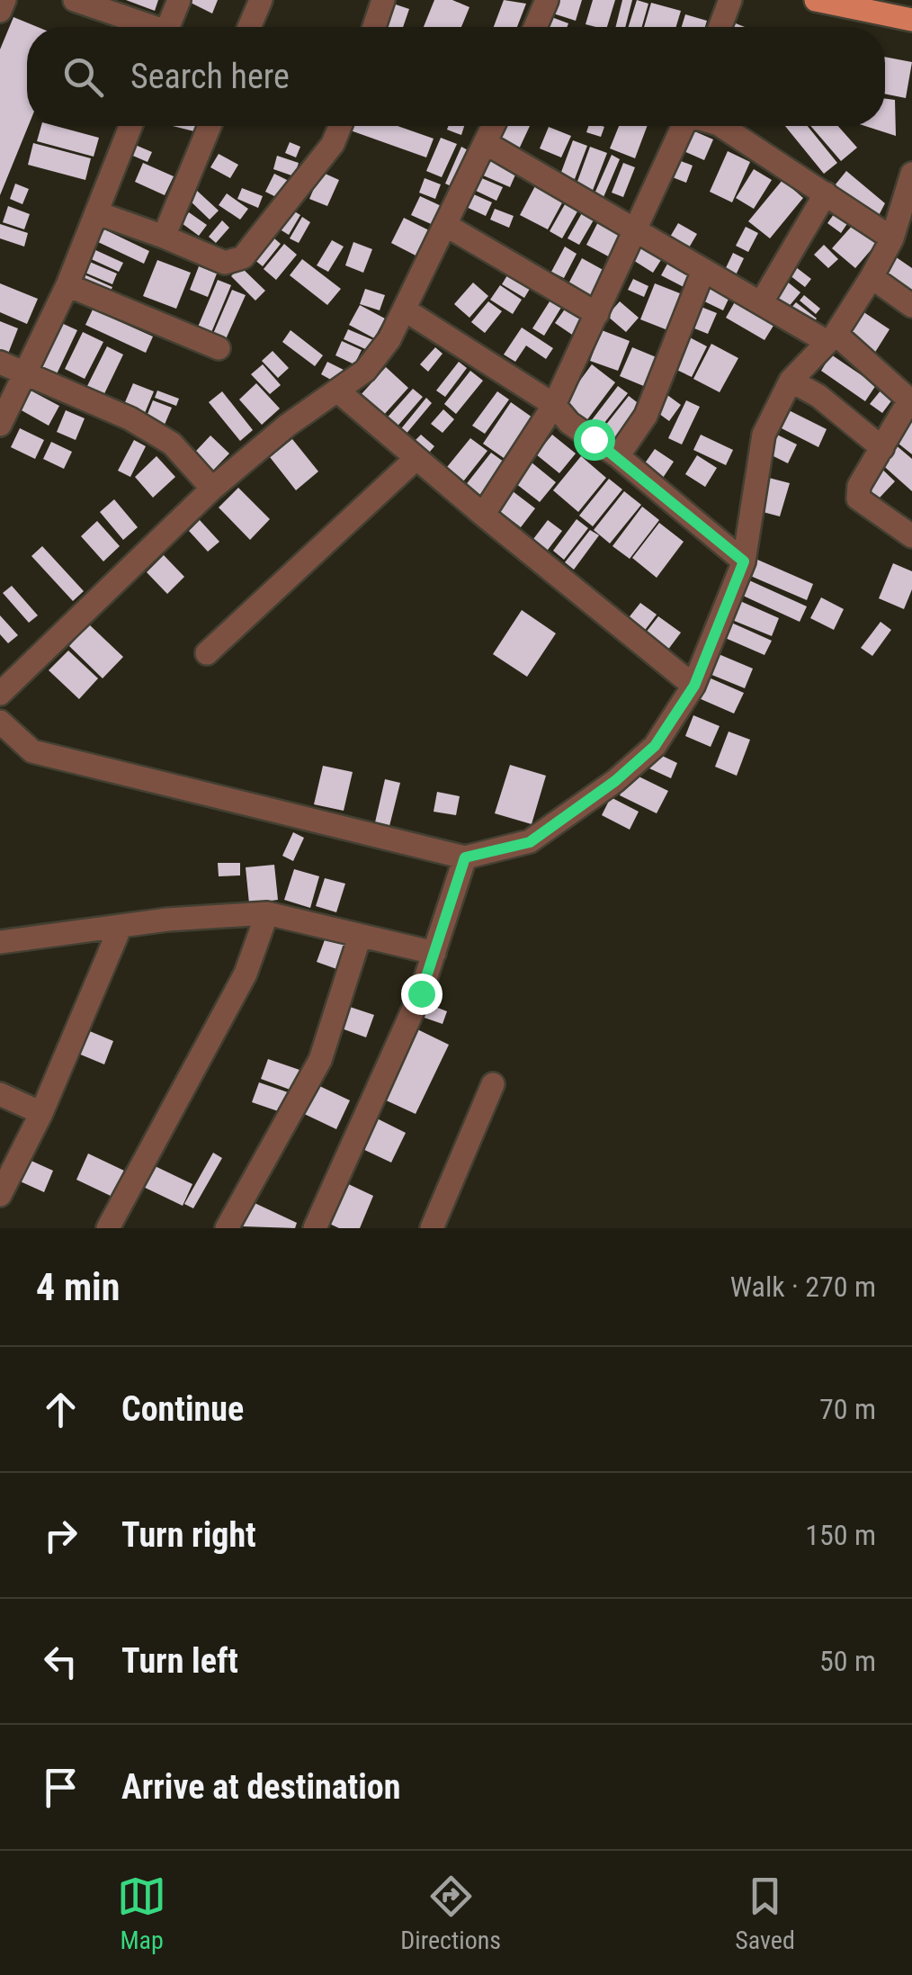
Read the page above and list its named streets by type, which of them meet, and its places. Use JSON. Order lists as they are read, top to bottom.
{
  "page": {
    "search": "Search here",
    "heading": ["4 min", "Walk · 270 m"],
    "list": [
      ["Continue", "70 m"],
      ["Turn right", "150 m"],
      ["Turn left", "50 m"],
      "Arrive at destination"
    ],
    "nav": ["Map", "Directions", "Saved"]
  }
}
